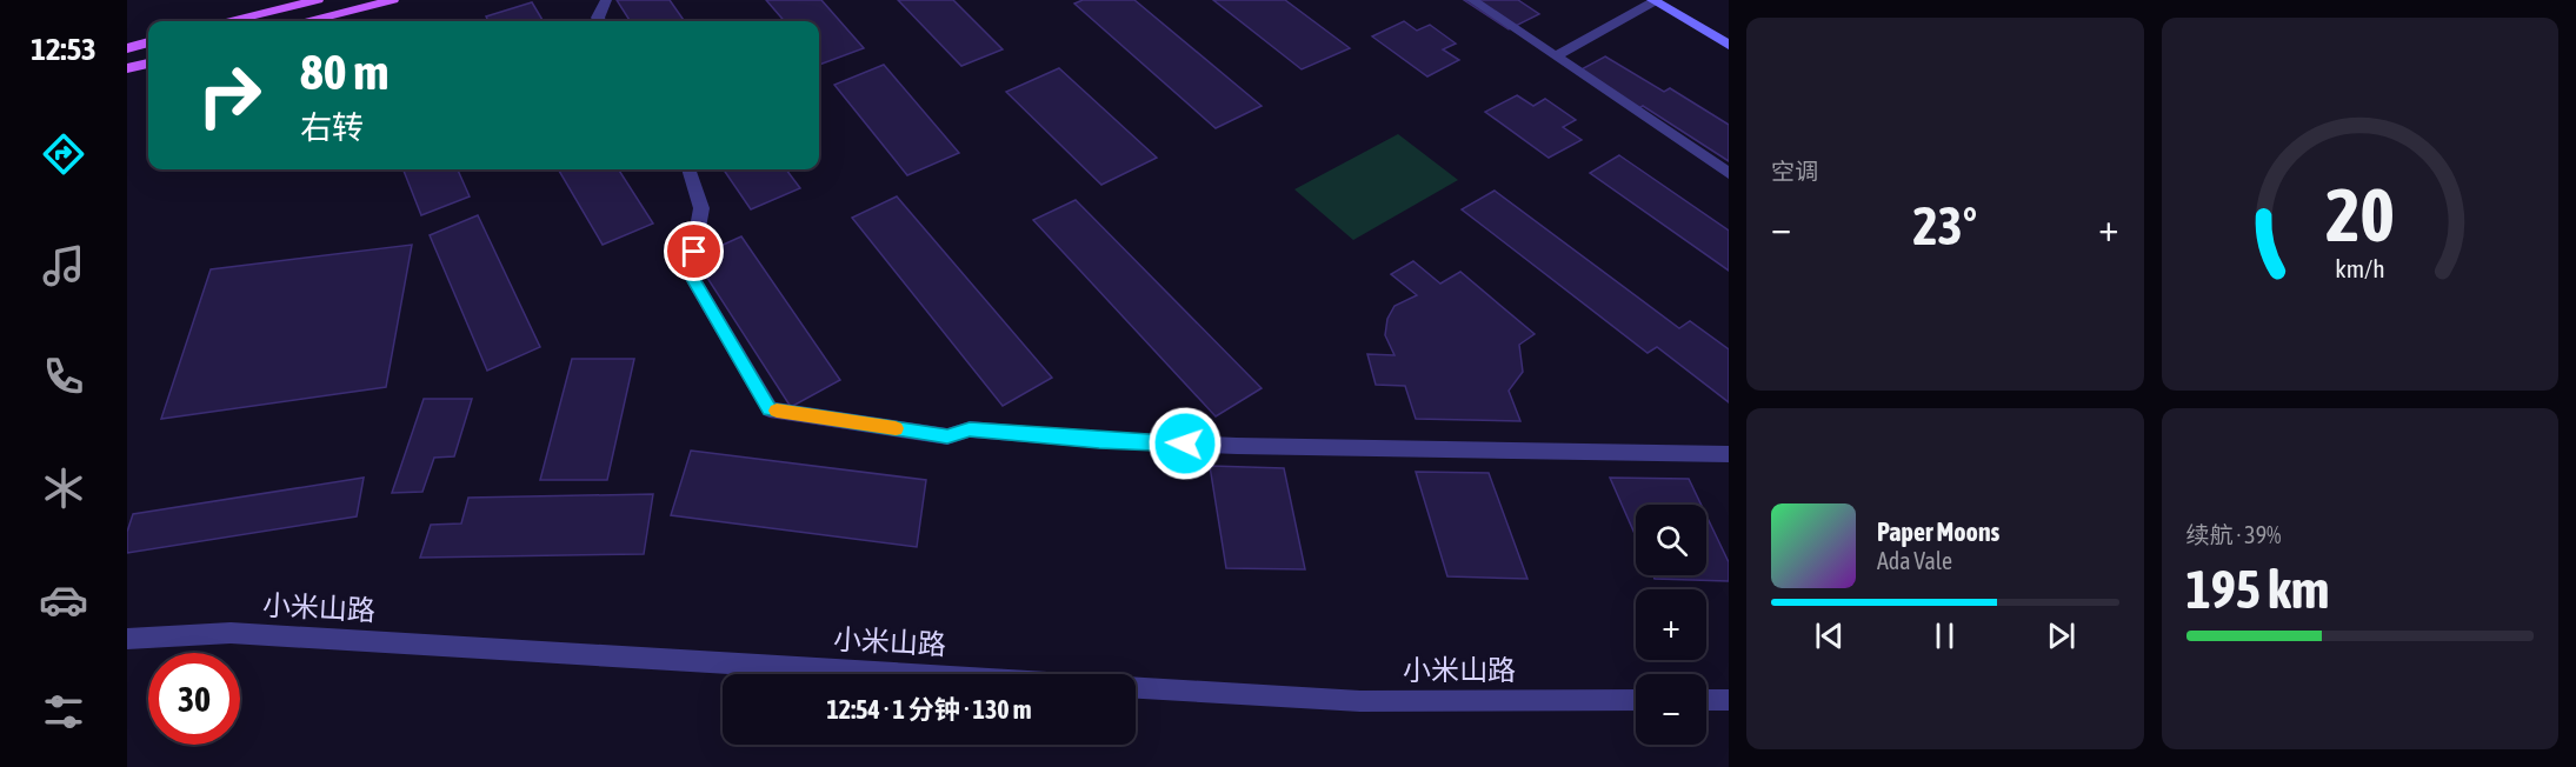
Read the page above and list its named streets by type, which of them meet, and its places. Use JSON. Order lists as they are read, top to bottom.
{
  "streets": {
    "street": ["小米山路"]
  },
  "page": {
    "tabs": "12:53",
    "tile": [
      "空调",
      ["续航 · 39%", "195 km"]
    ],
    "turn": ["80 m", "右转"],
    "heat": ["−", "23°", "+"],
    "song": ["Paper Moons", "Ada Vale"],
    "map_buttons": ["+", "−"],
    "limit": "30",
    "trip": "12:54 · 1 分钟 · 130 m",
    "gauge": ["20", "km/h"]
  }
}
